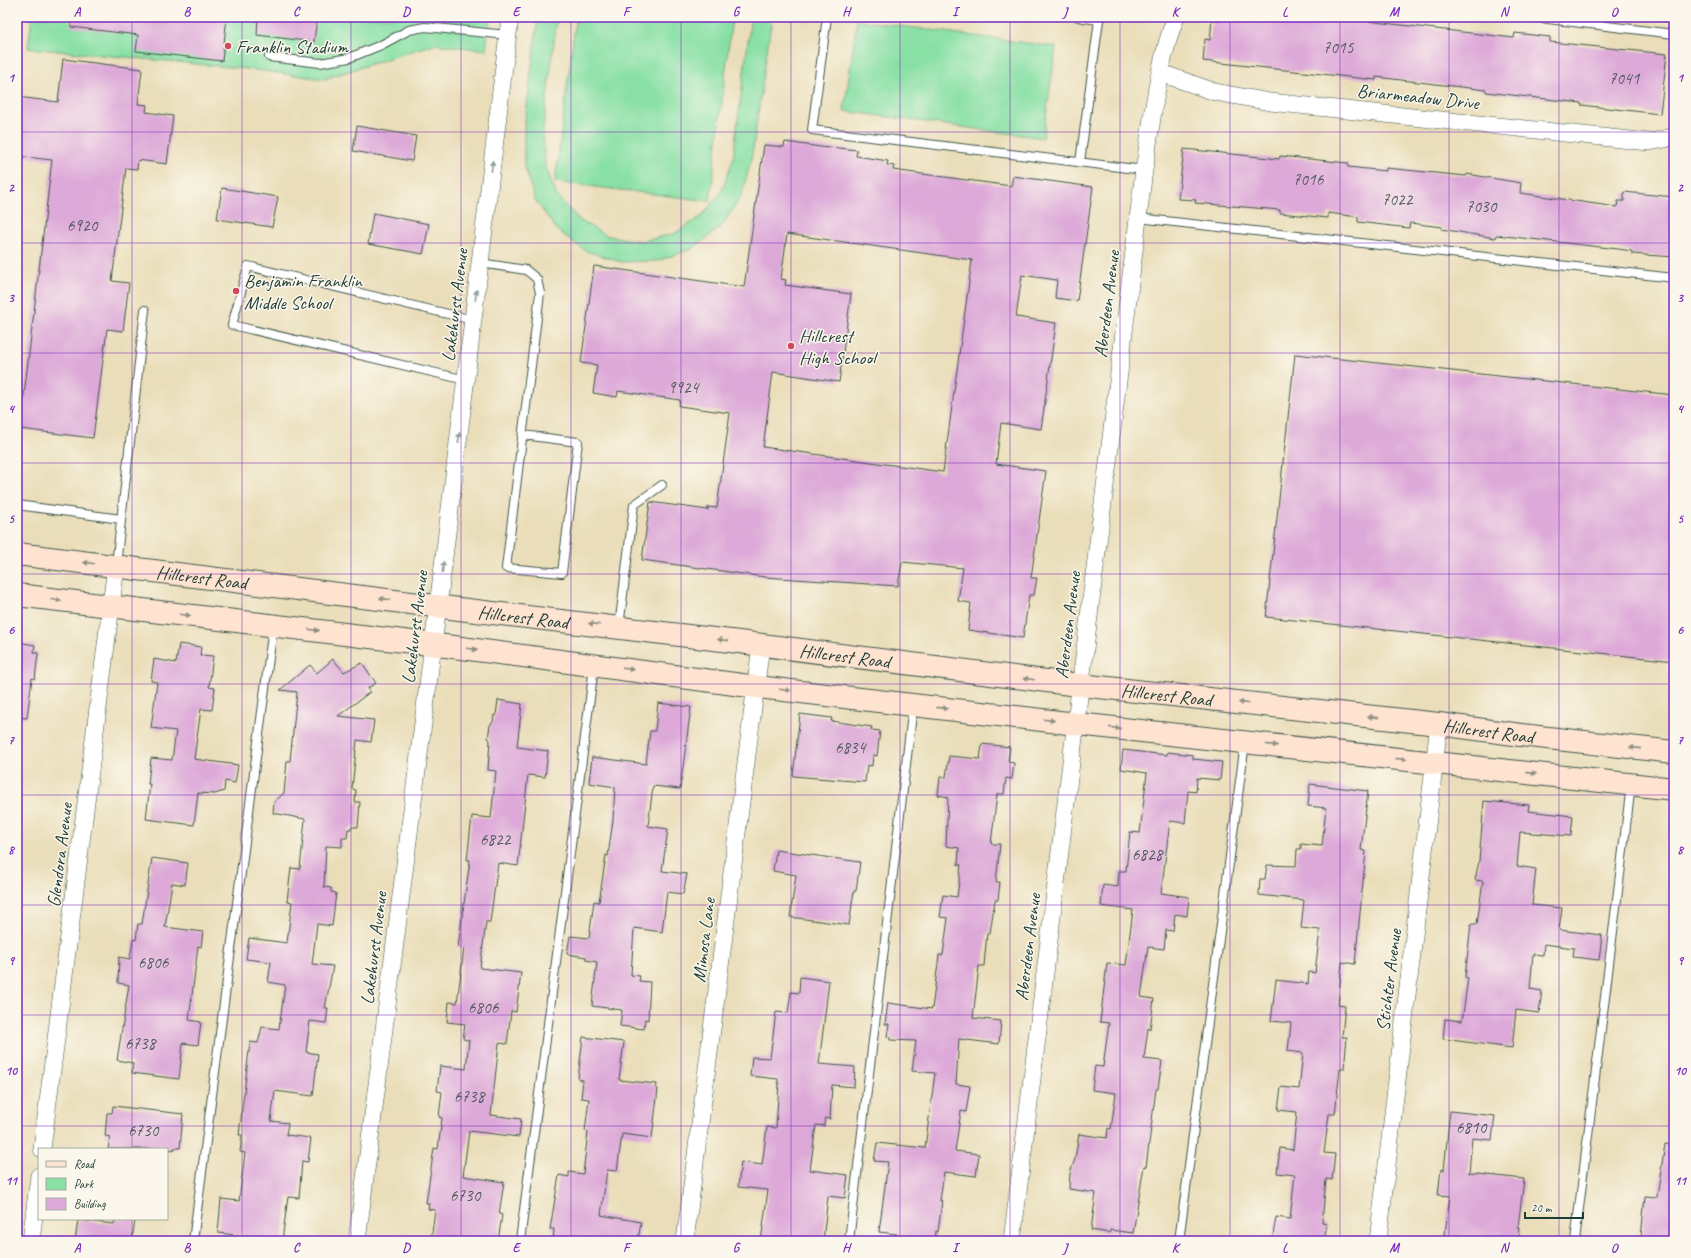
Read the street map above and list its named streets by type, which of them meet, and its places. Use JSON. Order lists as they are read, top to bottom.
{
  "streets": {
    "main road": ["Hillcrest Road"],
    "street": [
      "Briarmeadow Drive",
      "Aberdeen Avenue",
      "Lakehurst Avenue",
      "Glendora Avenue",
      "Mimosa Lane",
      "Stichter Avenue"
    ]
  },
  "crossings": [
    ["Briarmeadow Drive", "Aberdeen Avenue"],
    ["Aberdeen Avenue", "Hillcrest Road"],
    ["Lakehurst Avenue", "Hillcrest Road"],
    ["Hillcrest Road", "Glendora Avenue"],
    ["Hillcrest Road", "Mimosa Lane"],
    ["Hillcrest Road", "Stichter Avenue"]
  ],
  "one_way": ["Lakehurst Avenue"],
  "places": ["Franklin Stadium", "Benjamin Franklin Middle School", "Hillcrest High School"],
  "house_numbers": [
    "7015",
    "7041",
    "7016",
    "7022",
    "7030",
    "6920",
    "9924",
    "6834",
    "6822",
    "6828",
    "6806",
    "6806",
    "6738",
    "6738",
    "6810",
    "6730",
    "6730"
  ],
  "legend": ["Road", "Park", "Building"],
  "scale_bar": "20 m",
  "grid": {
    "columns": [
      "A",
      "B",
      "C",
      "D",
      "E",
      "F",
      "G",
      "H",
      "I",
      "J",
      "K",
      "L",
      "M",
      "N",
      "O"
    ],
    "rows": [
      "1",
      "2",
      "3",
      "4",
      "5",
      "6",
      "7",
      "8",
      "9",
      "10",
      "11"
    ]
  }
}
